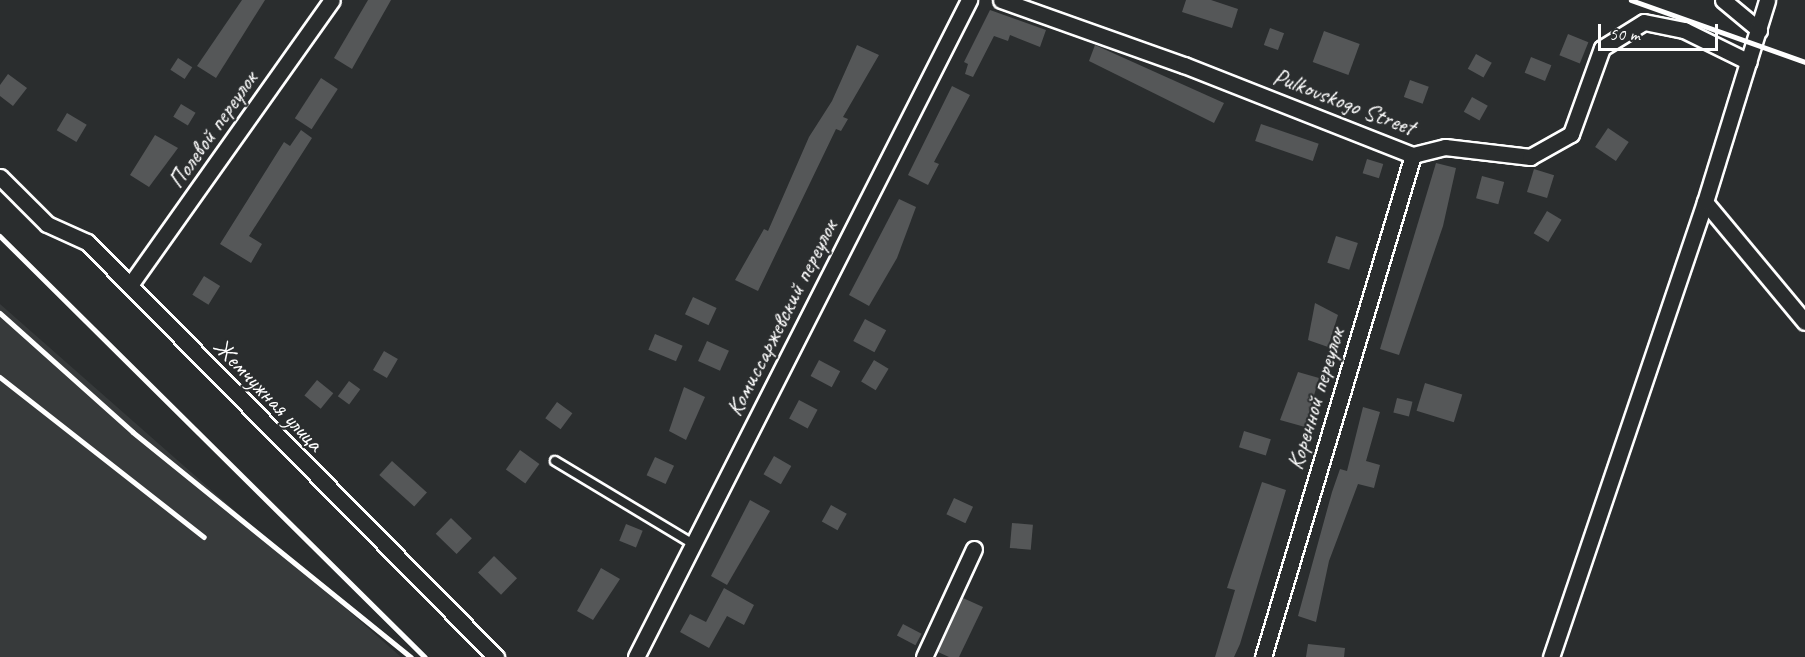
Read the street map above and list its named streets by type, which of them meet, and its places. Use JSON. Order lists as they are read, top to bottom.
{
  "streets": {
    "street": [
      "Pulkovskogo Street",
      "Полевой переулок",
      "Комиссаржевский переулок",
      "Жемчужная улица",
      "Коренной переулок"
    ]
  },
  "crossings": [
    ["Pulkovskogo Street", "Коренной переулок"],
    ["Полевой переулок", "Жемчужная улица"]
  ],
  "scale_bar": "50 m"
}
